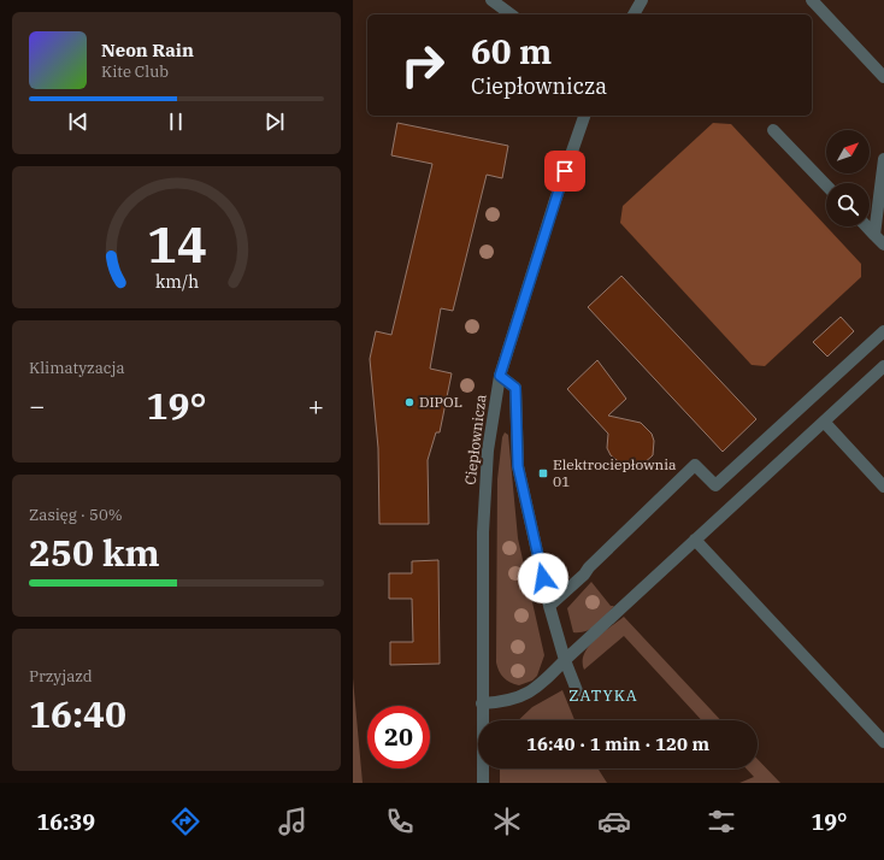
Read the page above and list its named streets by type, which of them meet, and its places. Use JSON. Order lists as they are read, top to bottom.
{
  "streets": {
    "street": ["Ciepłownicza"]
  },
  "districts": ["ZATYKA"],
  "places": {
    "other": ["DIPOL"],
    "transit": ["Elektrociepłownia 01"]
  },
  "north": "top right",
  "page": {
    "turn": ["60 m", "Ciepłownicza"],
    "song": ["Neon Rain", "Kite Club"],
    "tile": [
      "Klimatyzacja",
      ["Zasięg · 50%", "250 km"],
      ["Przyjazd", "16:40"]
    ],
    "heat": ["−", "19°", "+"],
    "limit": "20",
    "trip": "16:40 · 1 min · 120 m",
    "tabs": ["16:39", "19°"],
    "gauge": ["14", "km/h"]
  }
}
